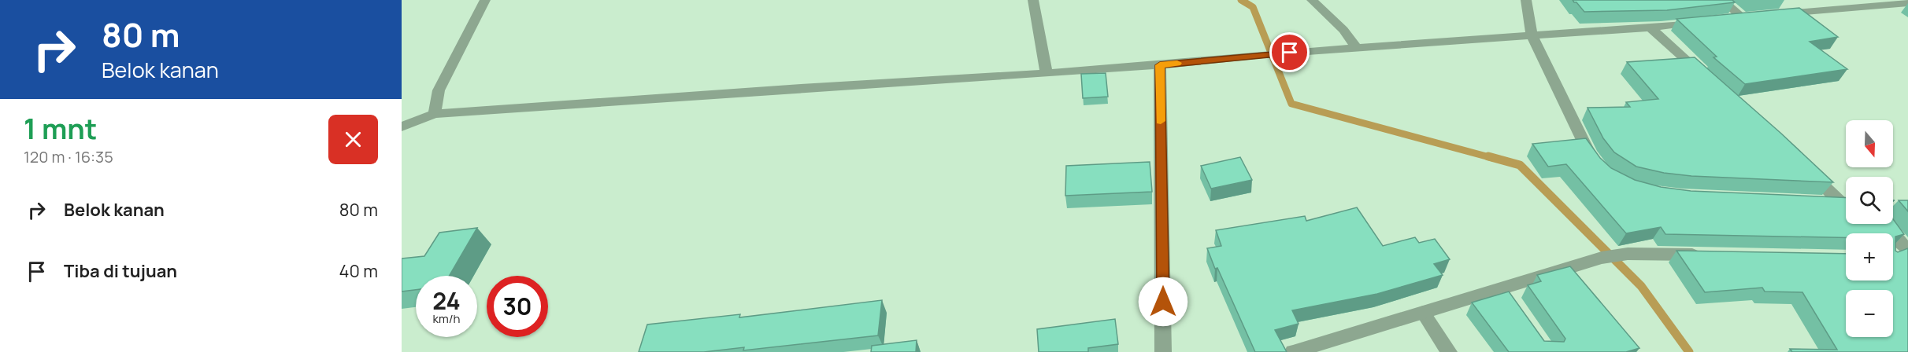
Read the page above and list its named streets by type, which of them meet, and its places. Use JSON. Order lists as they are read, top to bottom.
{
  "north": "bottom",
  "page": {
    "turn": ["80 m", "Belok kanan"],
    "heading": ["1 mnt", "120 m · 16:35"],
    "map_buttons": ["+", "−"],
    "list": [
      {
        "name": "Belok kanan",
        "value": "80 m"
      },
      {
        "name": "Tiba di tujuan",
        "value": "40 m"
      }
    ],
    "speed": "24 km/h",
    "limit": "30"
  }
}
